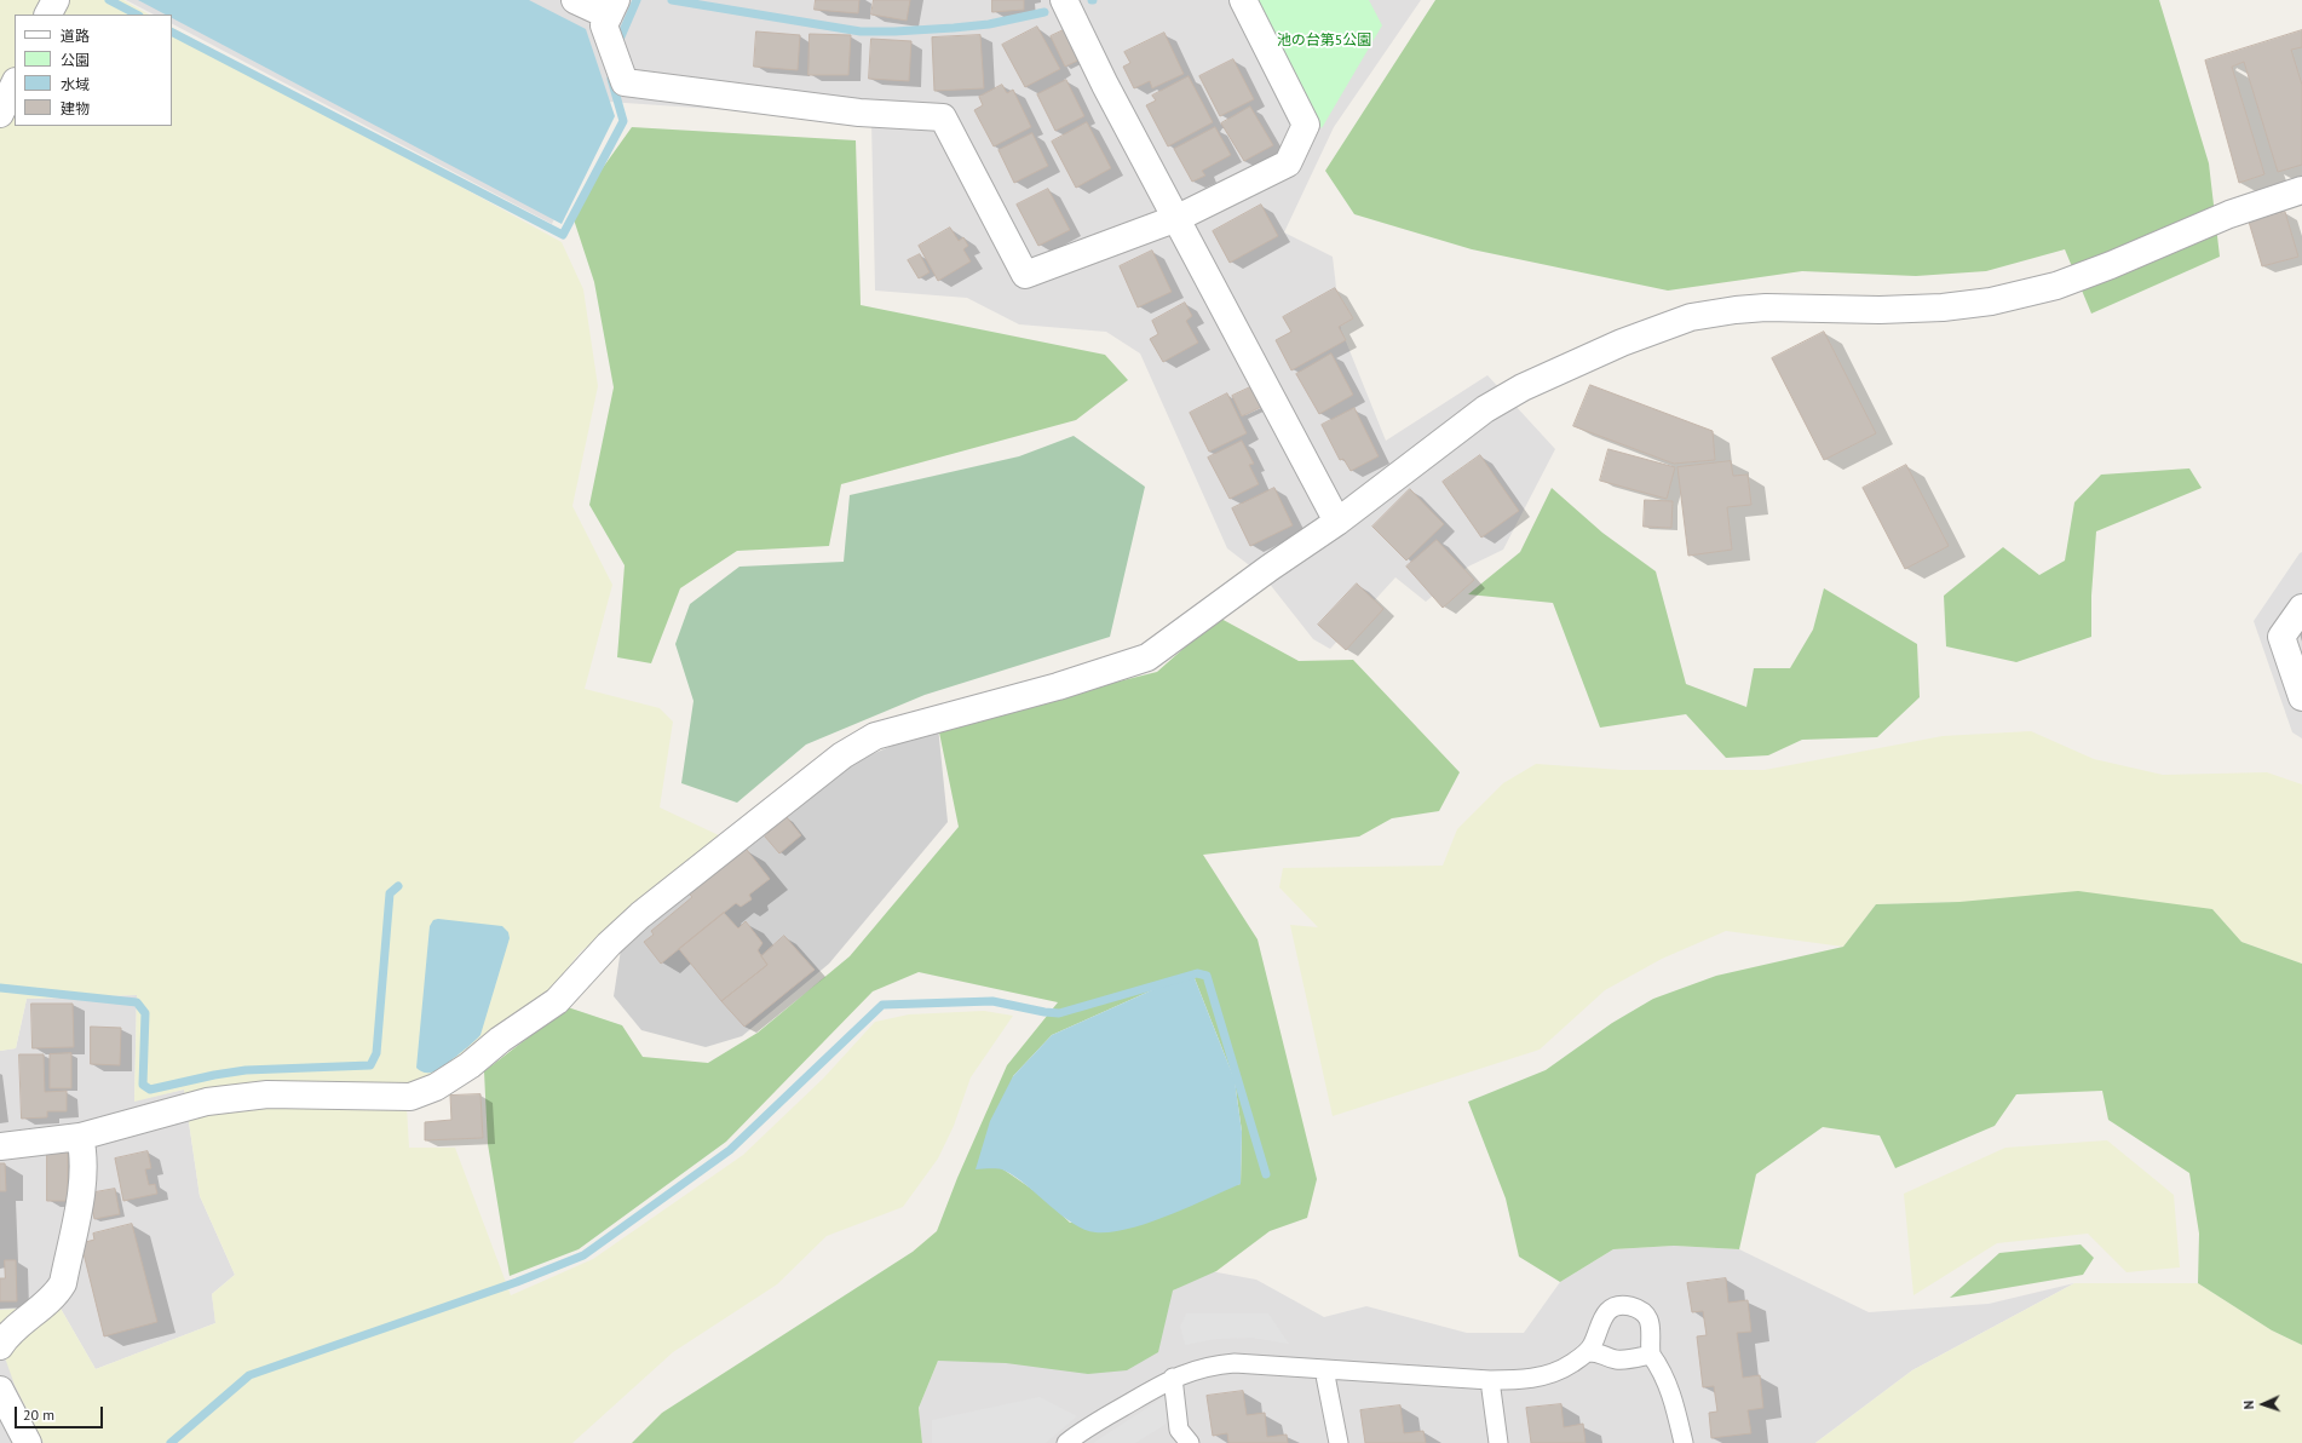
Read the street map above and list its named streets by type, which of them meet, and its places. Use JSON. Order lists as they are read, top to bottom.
{
  "parks": ["池の台第5公園"],
  "legend": [
    "道路",
    "公園",
    "水域",
    "建物"
  ],
  "scale_bar": "20 m",
  "north": "left"
}
